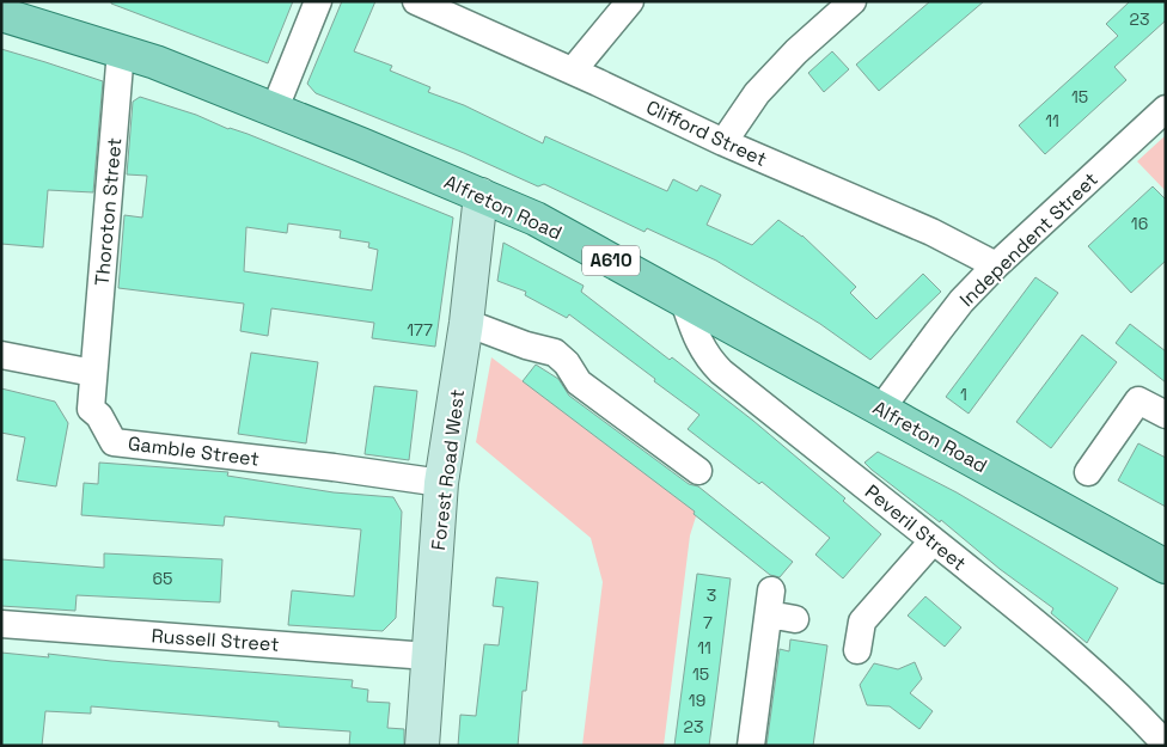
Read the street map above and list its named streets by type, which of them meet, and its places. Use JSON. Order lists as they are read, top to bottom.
{
  "streets": {
    "main road": ["Alfreton Road", "A610"],
    "street": [
      "Clifford Street",
      "Thoroton Street",
      "Independent Street",
      "Gamble Street",
      "Forest Road West",
      "Peveril Street",
      "Russell Street"
    ]
  },
  "crossings": [
    ["Clifford Street", "Independent Street"],
    ["Alfreton Road", "Thoroton Street"],
    ["Alfreton Road", "Independent Street"],
    ["Alfreton Road", "Forest Road West"],
    ["Alfreton Road", "Peveril Street"],
    ["Thoroton Street", "Gamble Street"],
    ["Gamble Street", "Forest Road West"],
    ["Forest Road West", "Russell Street"]
  ],
  "house_numbers": [
    "23",
    "15",
    "11",
    "16",
    "177",
    "1",
    "65",
    "3",
    "7",
    "11",
    "15",
    "19",
    "23"
  ]
}
